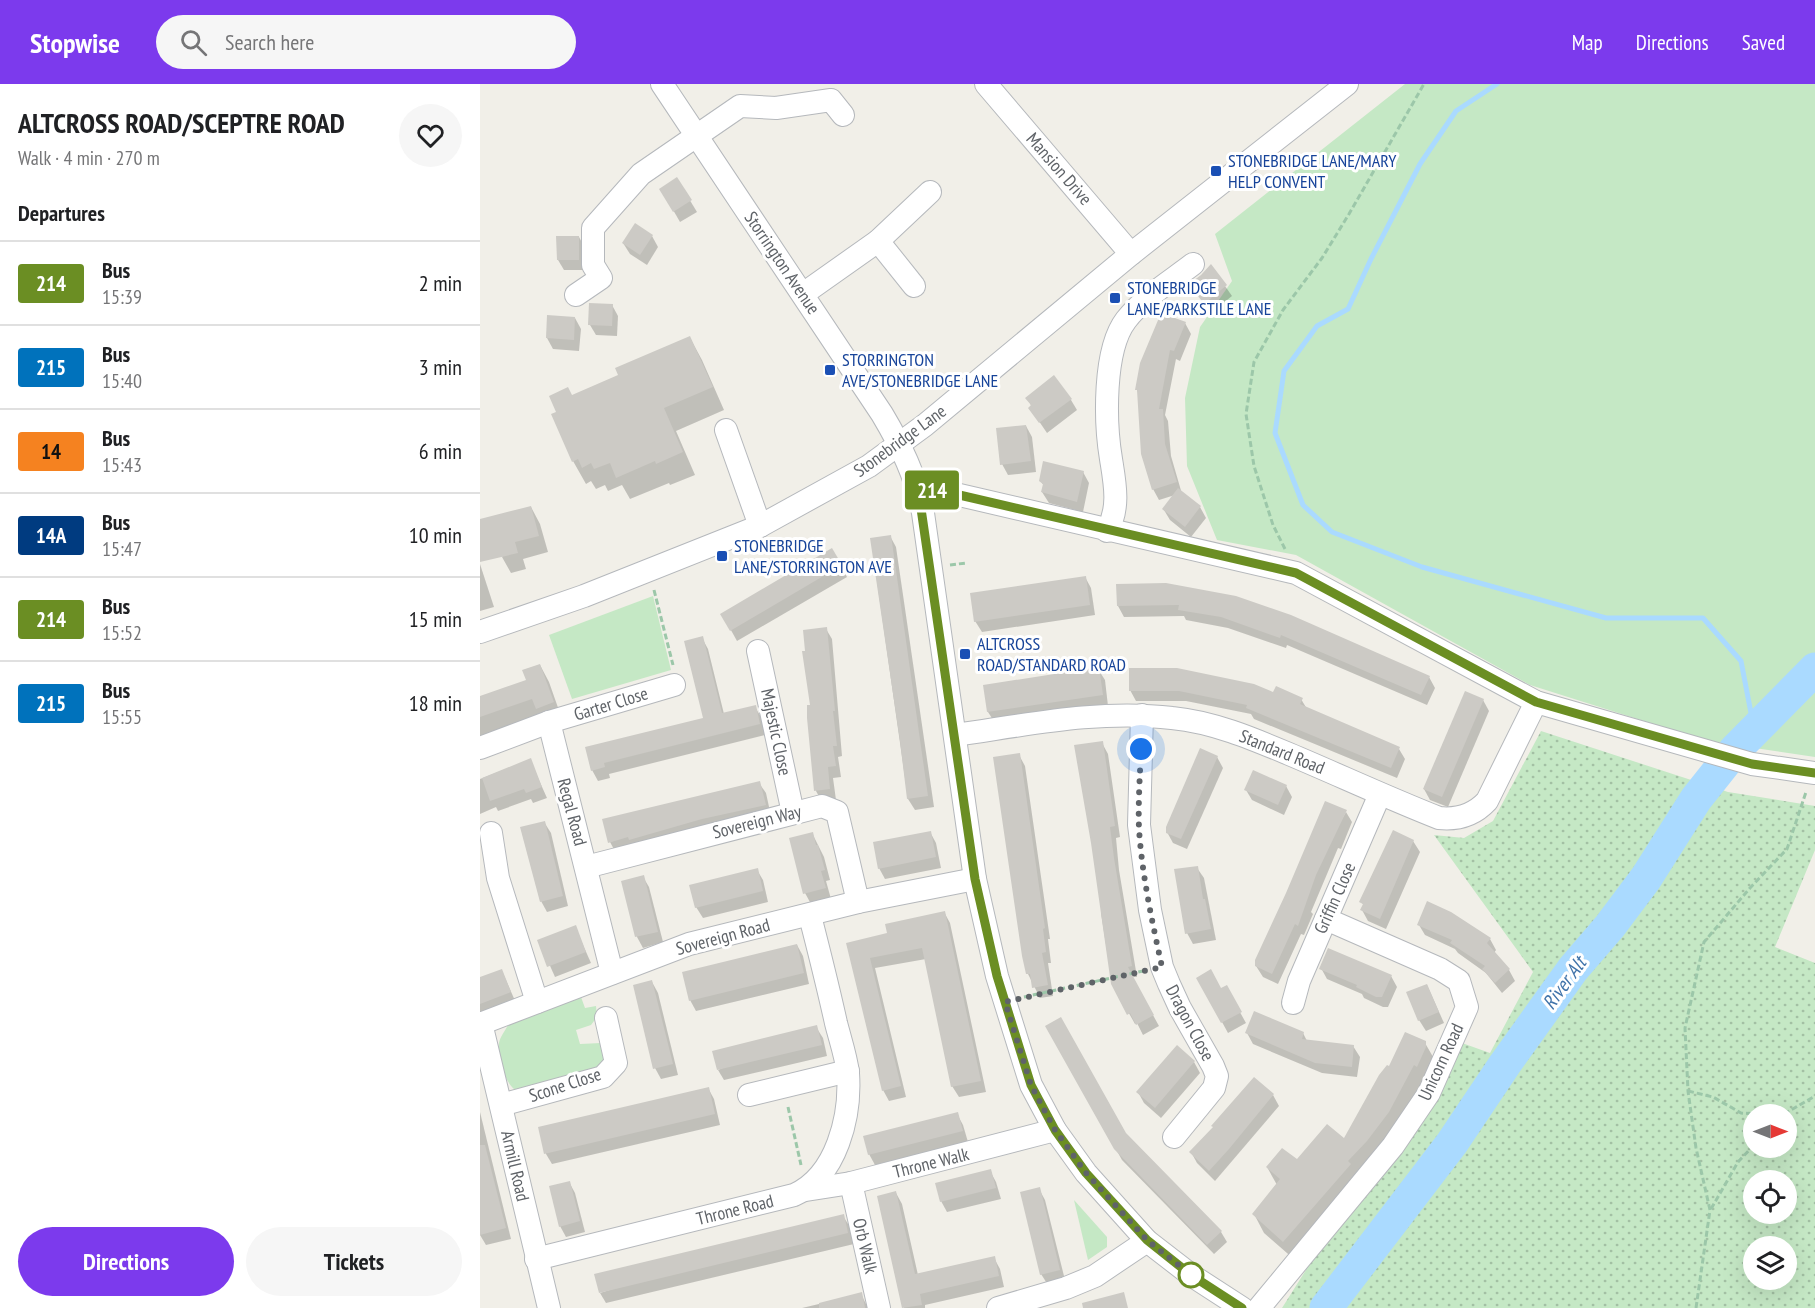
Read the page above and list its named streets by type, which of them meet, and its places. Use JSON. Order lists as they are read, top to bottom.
{
  "streets": {
    "street": [
      "Mansion Drive",
      "Storrington Avenue",
      "Stonebridge Lane",
      "Garter Close",
      "Majestic Close",
      "Standard Road",
      "Regal Road",
      "Sovereign Way",
      "Griffin Close",
      "Sovereign Road",
      "Dragon Close",
      "Unicorn Road",
      "Scone Close",
      "Throne Walk",
      "Armill Road",
      "Throne Road",
      "Orb Walk"
    ]
  },
  "crossings": [
    ["Mansion Drive", "Stonebridge Lane"],
    ["Storrington Avenue", "Stonebridge Lane"],
    ["Storrington Avenue", "Standard Road"],
    ["Storrington Avenue", "Sovereign Road"],
    ["Storrington Avenue", "Throne Walk"],
    ["Garter Close", "Regal Road"],
    ["Majestic Close", "Sovereign Way"],
    ["Standard Road", "Griffin Close"],
    ["Standard Road", "Dragon Close"],
    ["Regal Road", "Sovereign Way"],
    ["Regal Road", "Sovereign Road"],
    ["Sovereign Way", "Sovereign Road"],
    ["Griffin Close", "Unicorn Road"],
    ["Sovereign Road", "Armill Road"],
    ["Sovereign Road", "Throne Road"],
    ["Scone Close", "Armill Road"],
    ["Throne Walk", "Throne Road"],
    ["Throne Walk", "Orb Walk"],
    ["Armill Road", "Throne Road"]
  ],
  "water": ["River Alt"],
  "places": {
    "transit": [
      "STONEBRIDGE LANE/MARY HELP CONVENT",
      "STONEBRIDGE LANE/PARKSTILE LANE",
      "STORRINGTON AVE/STONEBRIDGE LANE",
      "STONEBRIDGE LANE/STORRINGTON AVE",
      "ALTCROSS ROAD/STANDARD ROAD"
    ]
  },
  "lines": ["bus line 214"],
  "north": "right",
  "page": {
    "header": "Stopwise",
    "search": "Search here",
    "nav": ["Map", "Directions", "Saved"],
    "heading": [
      ["ALTCROSS ROAD/SCEPTRE ROAD", "Walk · 4 min · 270 m"],
      "Departures"
    ],
    "on_map": "214",
    "list": [
      {
        "mark": "214",
        "name": "Bus",
        "note": "15:39",
        "value": "2 min"
      },
      {
        "mark": "215",
        "name": "Bus",
        "note": "15:40",
        "value": "3 min"
      },
      {
        "mark": "14",
        "name": "Bus",
        "note": "15:43",
        "value": "6 min"
      },
      {
        "mark": "14A",
        "name": "Bus",
        "note": "15:47",
        "value": "10 min"
      },
      {
        "mark": "214",
        "name": "Bus",
        "note": "15:52",
        "value": "15 min"
      },
      {
        "mark": "215",
        "name": "Bus",
        "note": "15:55",
        "value": "18 min"
      }
    ],
    "buttons": ["Directions", "Tickets"]
  }
}
